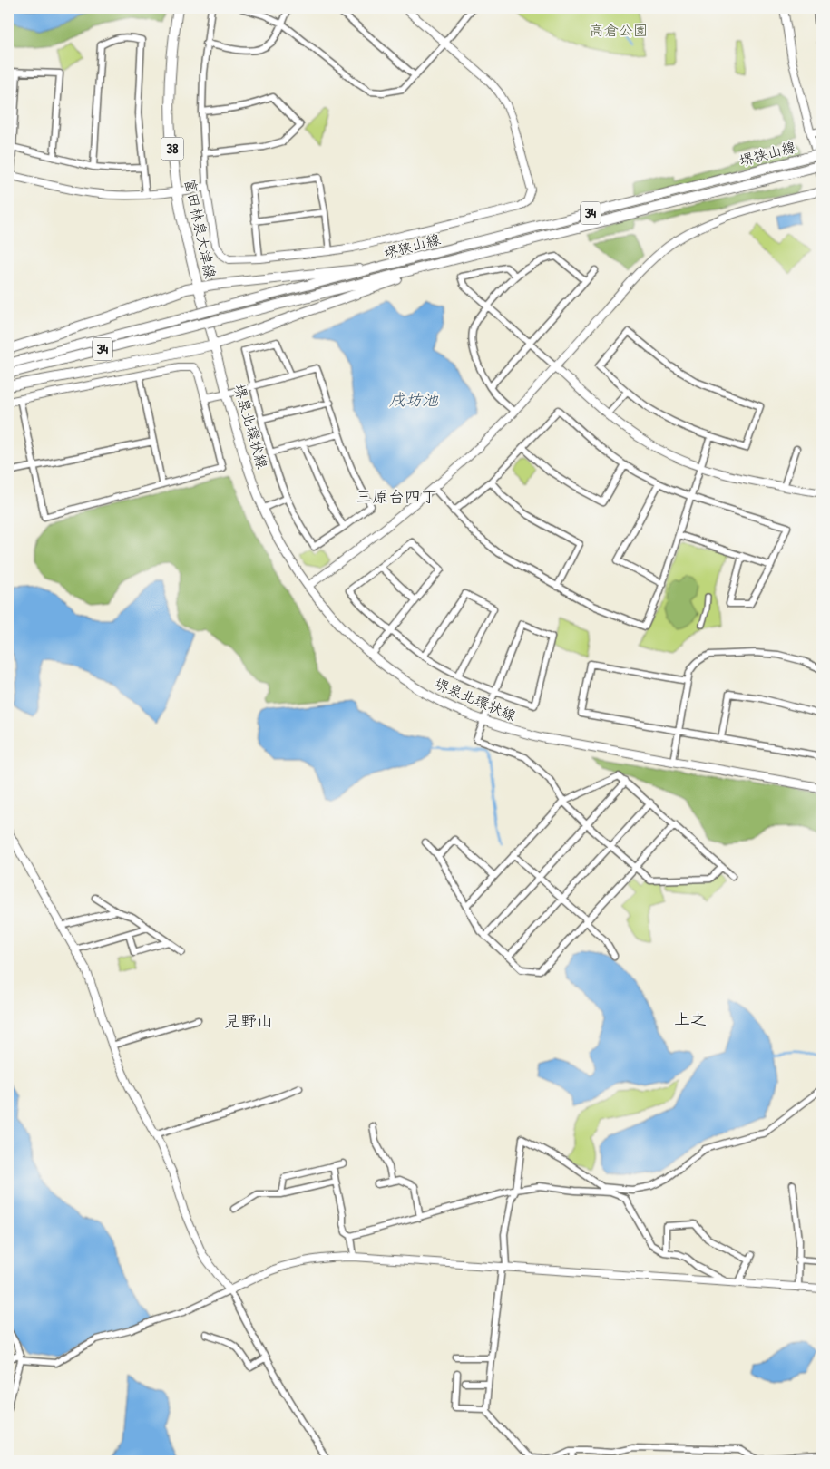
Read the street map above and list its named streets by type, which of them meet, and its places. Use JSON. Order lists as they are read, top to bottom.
{
  "streets": {
    "main road": [
      "38",
      "堺狭山線",
      "34",
      "富田林泉大津線",
      "堺泉北環状線"
    ]
  },
  "crossings": [
    ["富田林泉大津線", "堺泉北環状線"]
  ],
  "districts": ["三原台四丁", "上之", "見野山"],
  "water": ["戌坊池"],
  "parks": ["高倉公園"]
}
